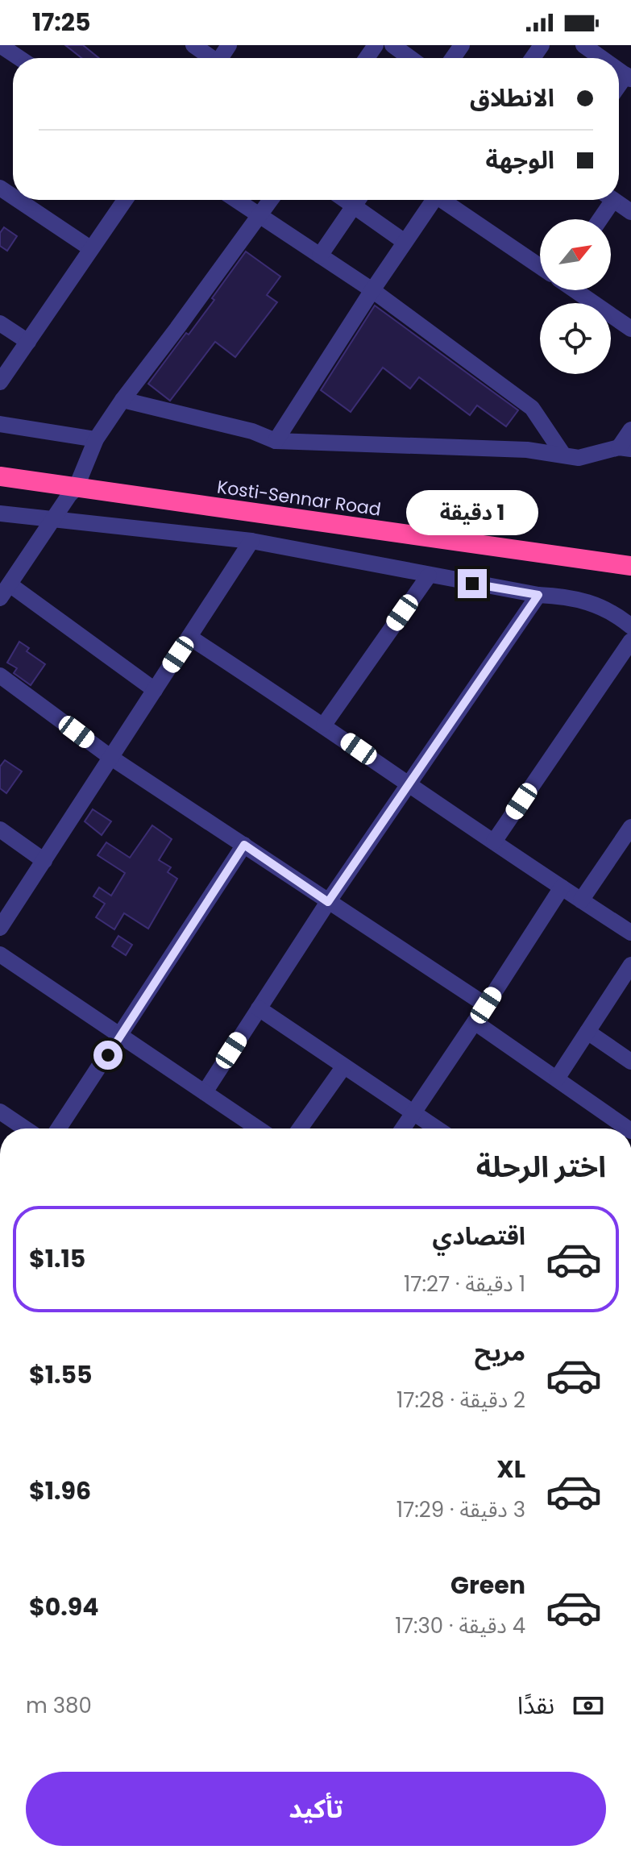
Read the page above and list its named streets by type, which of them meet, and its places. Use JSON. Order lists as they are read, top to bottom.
{
  "streets": {
    "highway": ["Kosti-Sennar Road"]
  },
  "north": "top right",
  "page": {
    "status": "17:25",
    "banner": ["الانطلاق", "الوجهة"],
    "bubble": "1 دقيقة",
    "heading": "اختر الرحلة",
    "list": [
      {
        "name": "اقتصادي",
        "note": "1 دقيقة · 17:27",
        "value": "$1.15"
      },
      {
        "name": "مريح",
        "note": "2 دقيقة · 17:28",
        "value": "$1.55"
      },
      {
        "name": "XL",
        "note": "3 دقيقة · 17:29",
        "value": "$1.96"
      },
      {
        "name": "Green",
        "note": "4 دقيقة · 17:30",
        "value": "$0.94"
      }
    ],
    "pay": ["نقدًا", "380 m"],
    "buttons": "تأكيد"
  }
}
